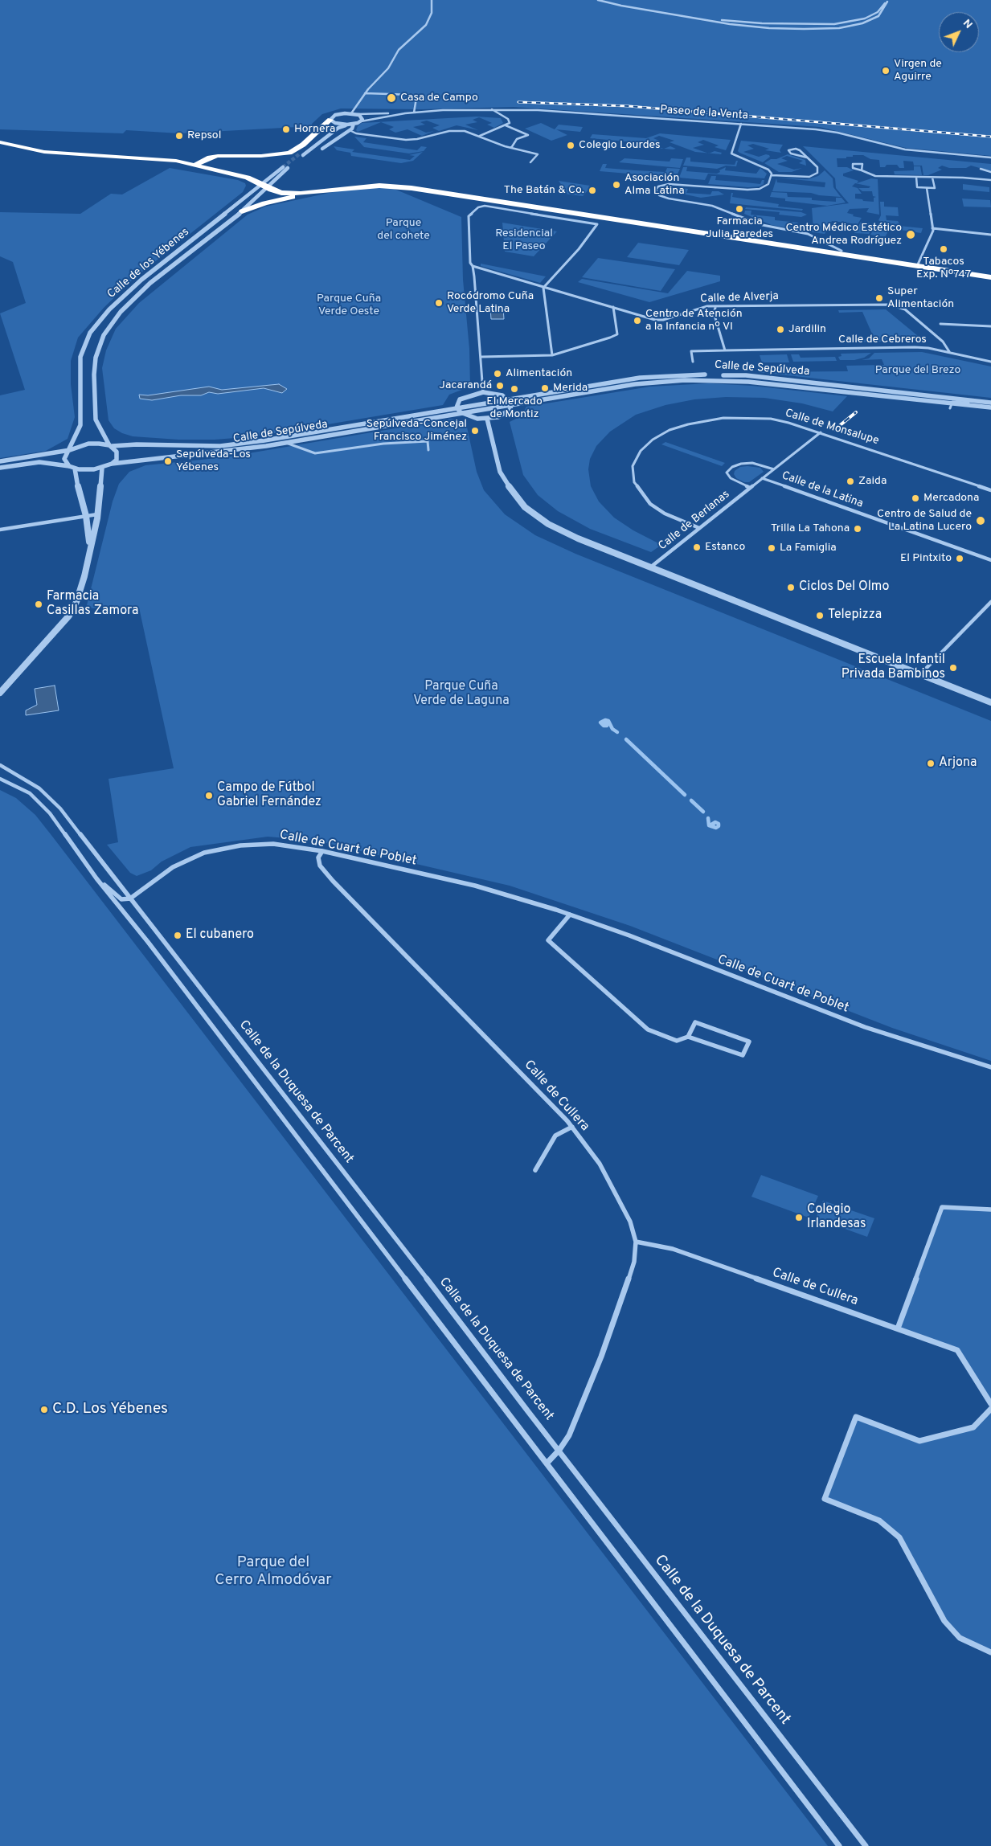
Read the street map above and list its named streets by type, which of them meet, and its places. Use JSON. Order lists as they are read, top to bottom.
{
  "streets": {
    "street": [
      "Paseo de la Venta",
      "Calle de los Yébenes",
      "Calle de Alverja",
      "Calle de Cebreros",
      "Calle de Sepúlveda",
      "Calle de Monsalupe",
      "Calle de la Latina",
      "Calle de Berlanas",
      "Calle de Cuart de Poblet",
      "Calle de la Duquesa de Parcent",
      "Calle de Cullera"
    ]
  },
  "crossings": [
    ["Calle de los Yébenes", "Calle de Sepúlveda"],
    ["Calle de Alverja", "Calle de Cebreros"],
    ["Calle de Monsalupe", "Calle de Berlanas"],
    ["Calle de la Latina", "Calle de Berlanas"],
    ["Calle de Cuart de Poblet", "Calle de la Duquesa de Parcent"],
    ["Calle de Cuart de Poblet", "Calle de Cullera"],
    ["Calle de la Duquesa de Parcent", "Calle de Cullera"]
  ],
  "parks": [
    "Parque del cohete",
    "Residencial El Paseo",
    "Parque Cuña Verde Oeste",
    "Parque del Brezo",
    "Parque Cuña Verde de Laguna",
    "Parque del Cerro Almodóvar"
  ],
  "places": [
    "Virgen de Aguirre",
    "Casa de Campo",
    "Hornera",
    "Repsol",
    "Colegio Lourdes",
    "Asociación Alma Latina",
    "The Batán & Co.",
    "Farmacia Julia Paredes",
    "Centro Médico Estético Andrea Rodríguez",
    "Tabacos Exp. Nº747",
    "Super Alimentación",
    "Rocódromo Cuña Verde Latina",
    "Centro de Atención a la Infancia nº VI",
    "Jardilin",
    "Alimentación",
    "Jacarandá",
    "Merida",
    "El Mercado de Montiz",
    "Sepúlveda-Concejal Francisco Jiménez",
    "Sepúlveda-Los Yébenes",
    "Zaida",
    "Mercadona",
    "Centro de Salud de La Latina Lucero",
    "Trilla La Tahona",
    "Estanco",
    "La Famiglia",
    "El Pintxito",
    "Ciclos Del Olmo",
    "Farmacia Casillas Zamora",
    "Telepizza",
    "Escuela Infantil Privada Bambinos",
    "Arjona",
    "Campo de Fútbol Gabriel Fernández",
    "El cubanero",
    "Colegio Irlandesas",
    "C.D. Los Yébenes"
  ],
  "north": "top right"
}
